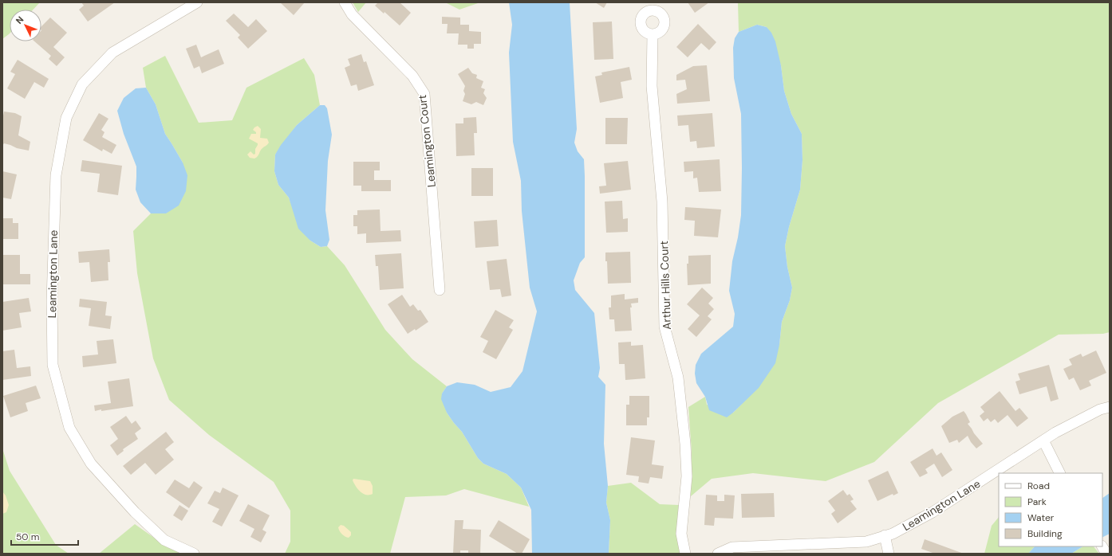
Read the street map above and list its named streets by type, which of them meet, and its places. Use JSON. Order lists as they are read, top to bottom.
{
  "streets": {
    "street": ["Leamington Court", "Leamington Lane", "Arthur Hills Court"]
  },
  "legend": [
    "Road",
    "Park",
    "Water",
    "Building"
  ],
  "scale_bar": "50 m",
  "north": "top left"
}
